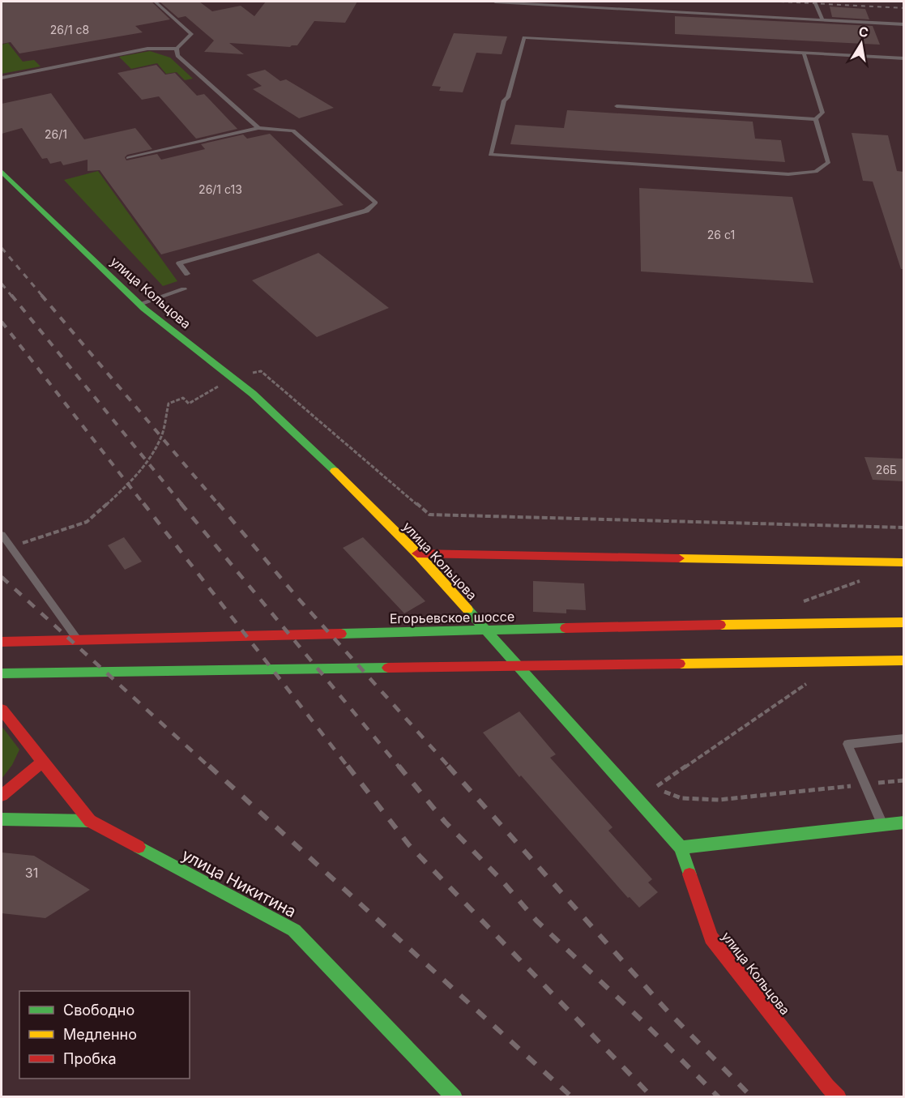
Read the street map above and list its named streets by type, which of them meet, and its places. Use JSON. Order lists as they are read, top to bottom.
{
  "streets": {
    "street": ["улица Кольцова", "Егорьевское шоссе", "улица Никитина"]
  },
  "house_numbers": [
    "26/1 с8",
    "26/1",
    "26/1 с13",
    "26 с1",
    "26Б",
    "31"
  ],
  "legend": ["Свободно", "Медленно", "Пробка"],
  "north": "top"
}
